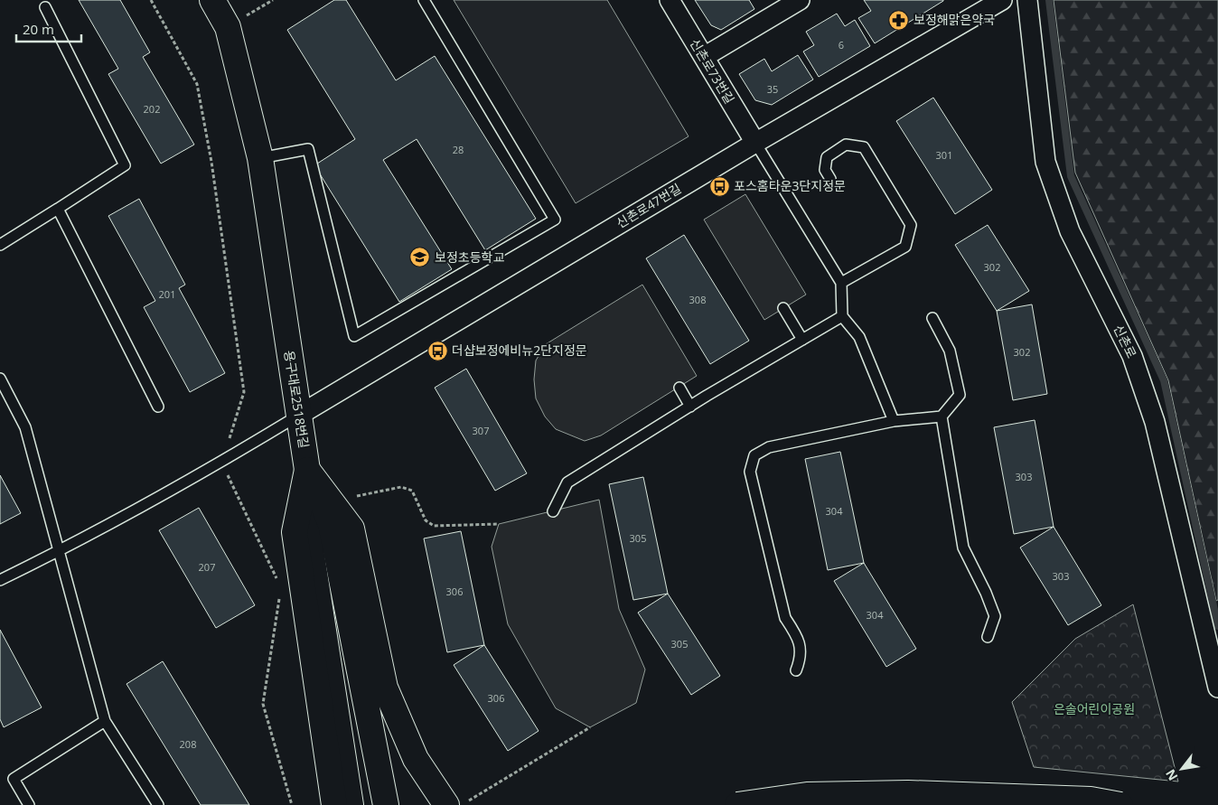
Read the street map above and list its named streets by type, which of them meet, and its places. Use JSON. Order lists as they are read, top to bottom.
{
  "streets": {
    "main road": ["용구대로2518번길"],
    "street": ["신촌로73번길", "신촌로47번길", "신촌로"]
  },
  "crossings": [
    ["신촌로73번길", "신촌로47번길"],
    ["신촌로47번길", "용구대로2518번길"]
  ],
  "parks": ["은솔어린이공원"],
  "places": {
    "pharmacy": ["보정해맑은약국"],
    "bus stop": ["포스홈타운3단지정문", "더샵보정에비뉴2단지정문"],
    "school or university": ["보정초등학교"]
  },
  "house_numbers": [
    "6",
    "35",
    "202",
    "28",
    "301",
    "302",
    "201",
    "308",
    "302",
    "307",
    "303",
    "304",
    "305",
    "207",
    "303",
    "306",
    "304",
    "305",
    "306",
    "208"
  ],
  "scale_bar": "20 m",
  "north": "bottom left"
}
